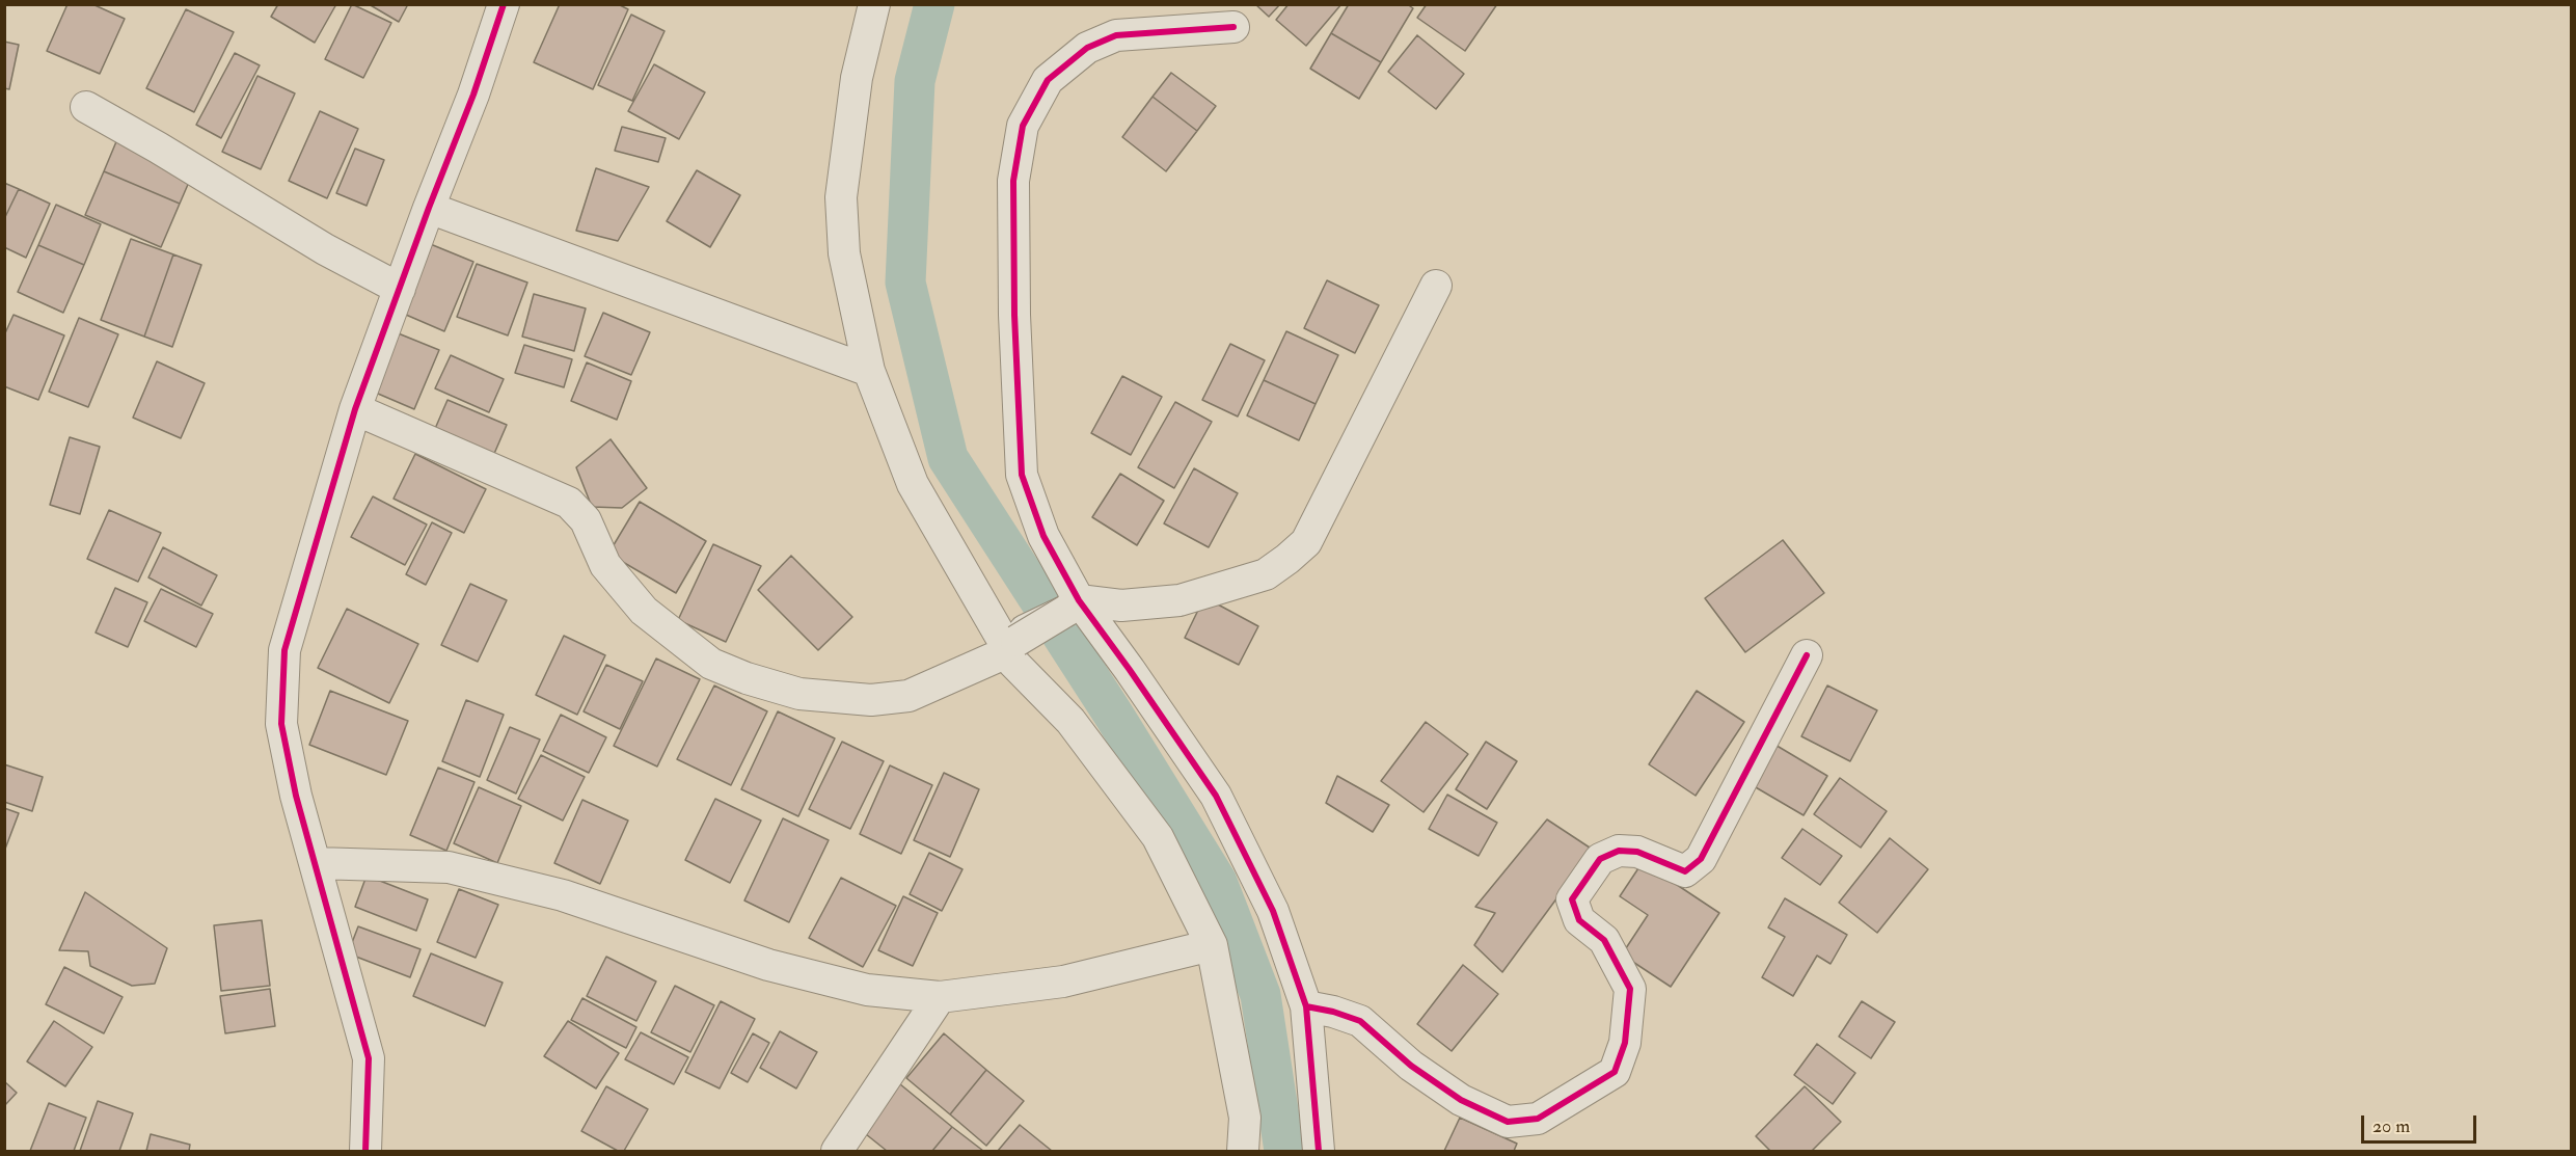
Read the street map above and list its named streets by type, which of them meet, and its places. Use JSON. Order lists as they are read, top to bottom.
{
  "scale_bar": "20 m"
}
